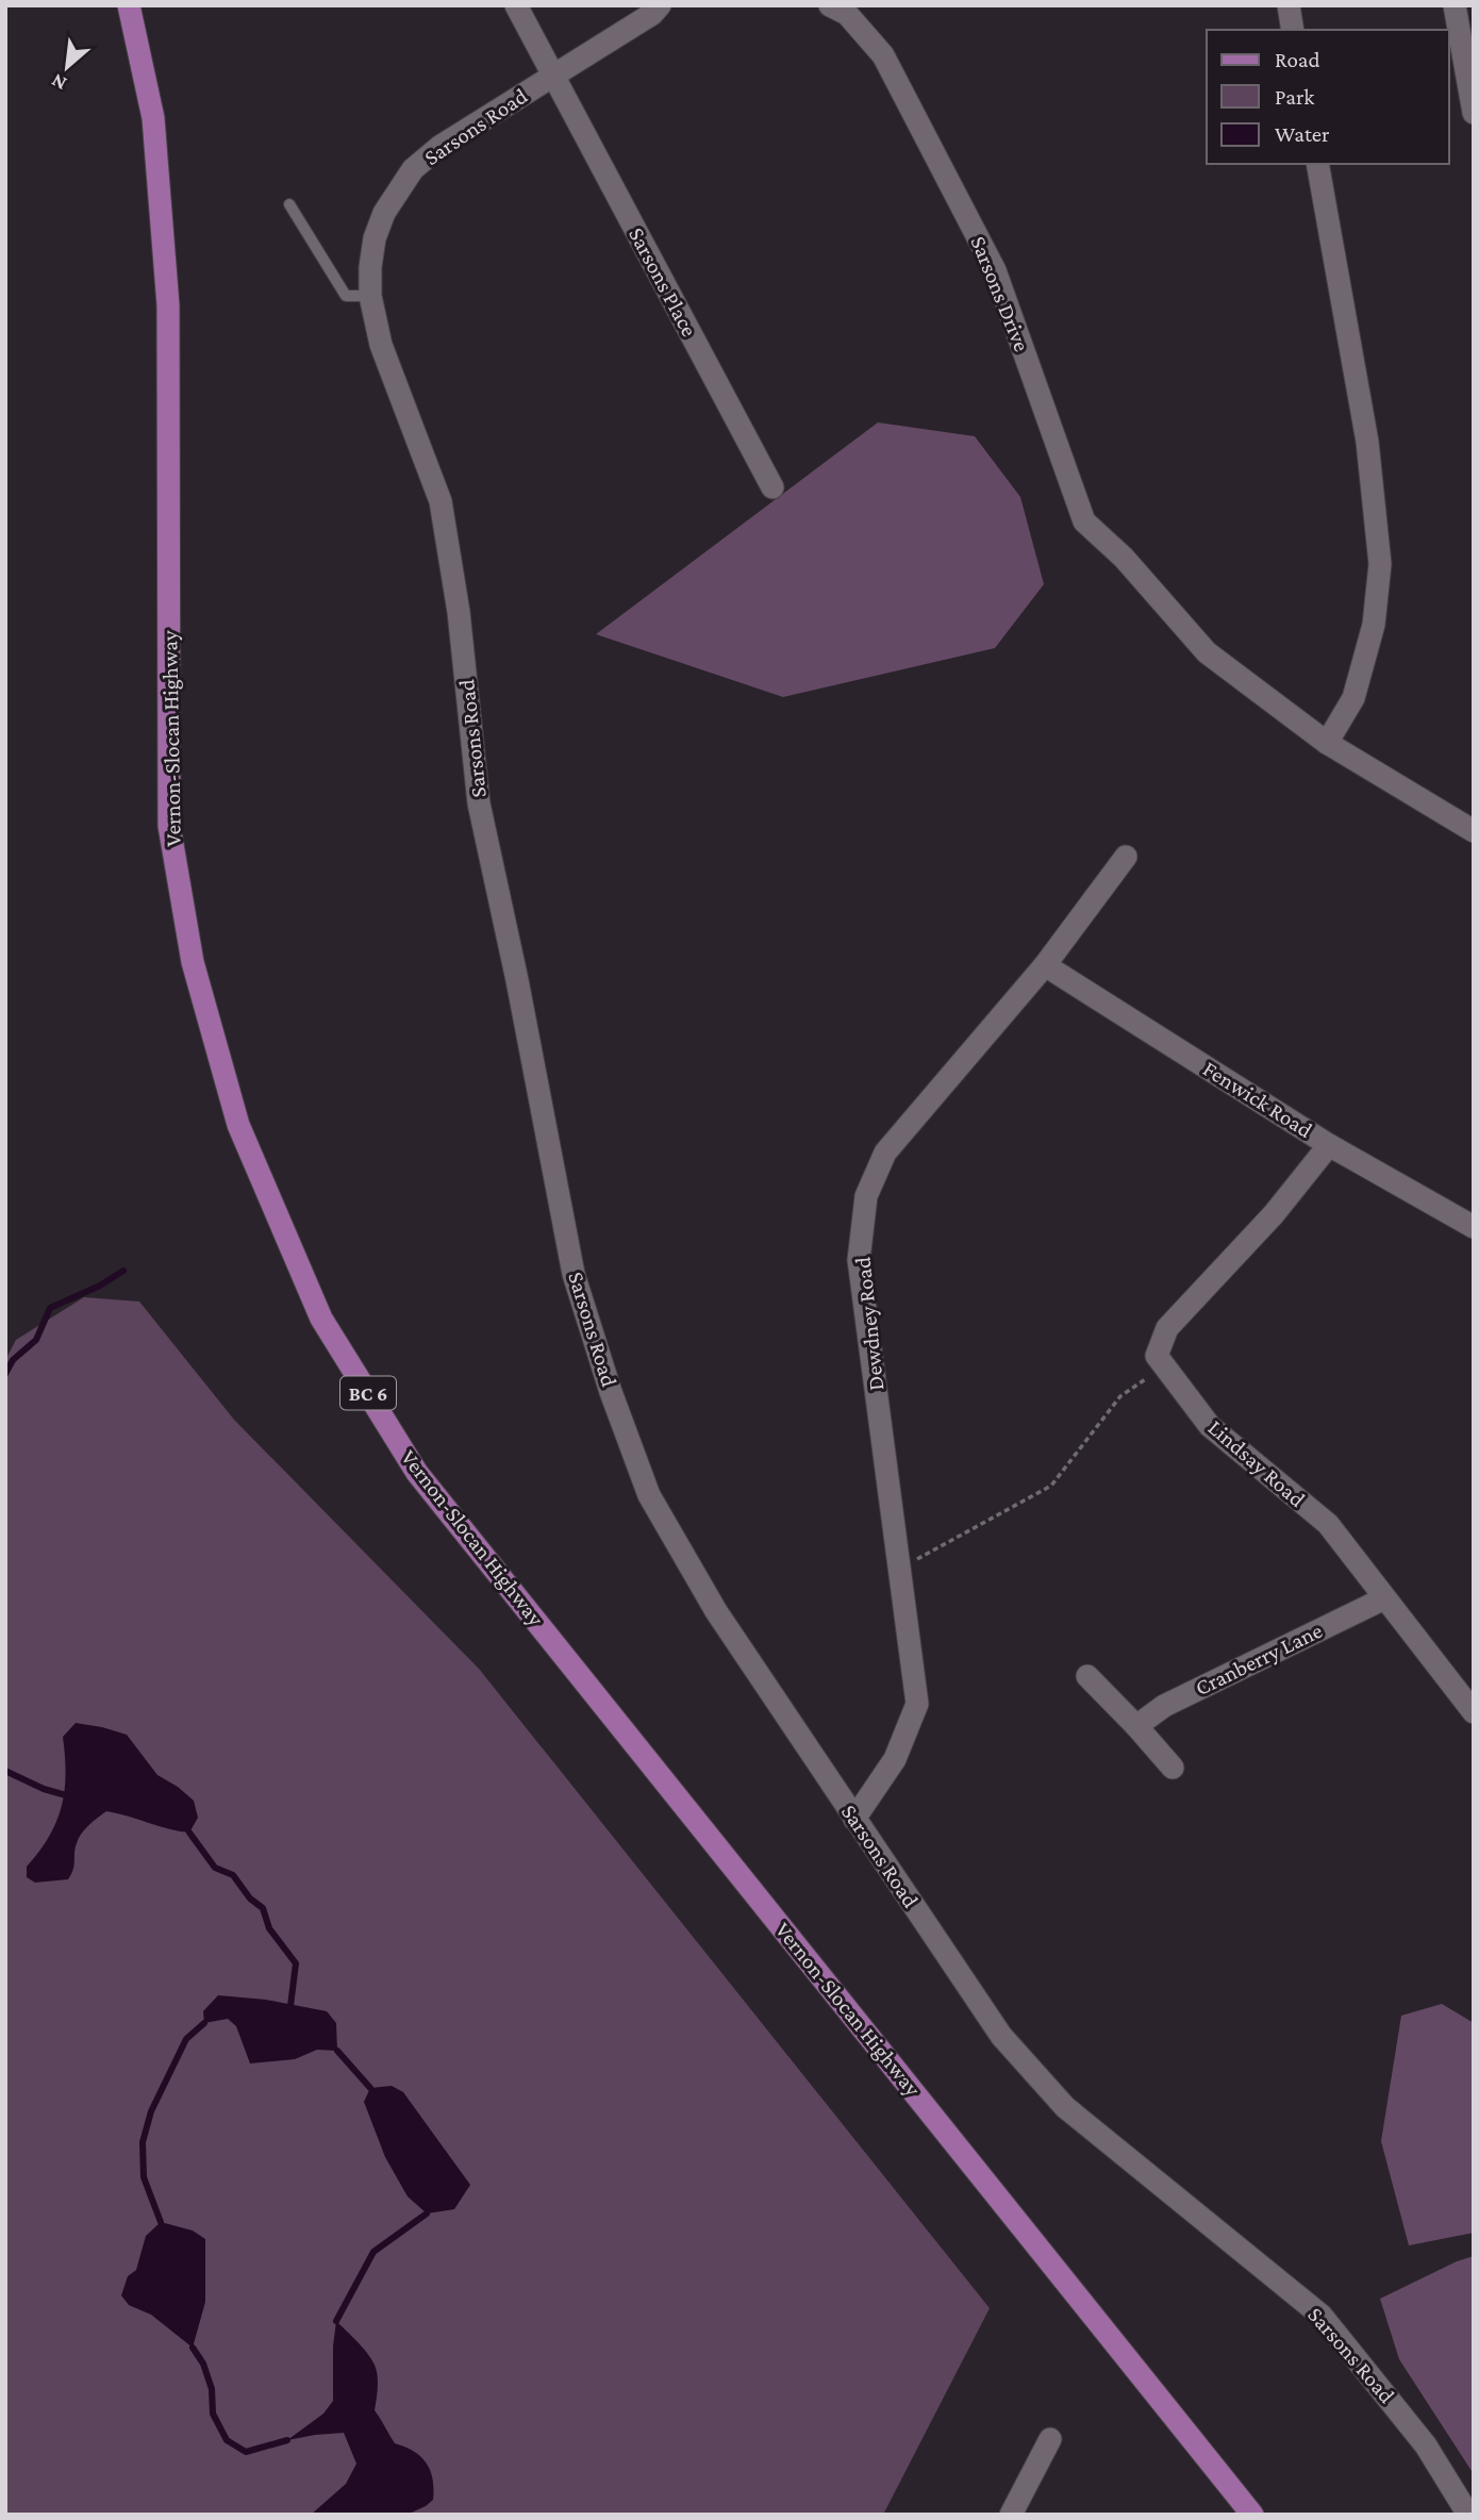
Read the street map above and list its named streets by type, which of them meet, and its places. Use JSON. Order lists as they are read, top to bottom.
{
  "streets": {
    "main road": ["Vernon-Slocan Highway", "BC 6"],
    "street": [
      "Sarsons Road",
      "Sarsons Place",
      "Sarsons Drive",
      "Fenwick Road",
      "Dewdney Road",
      "Lindsay Road",
      "Cranberry Lane"
    ]
  },
  "crossings": [
    ["Sarsons Road", "Sarsons Place"],
    ["Sarsons Road", "Dewdney Road"],
    ["Fenwick Road", "Dewdney Road"],
    ["Lindsay Road", "Cranberry Lane"]
  ],
  "legend": ["Road", "Park", "Water"],
  "north": "bottom left"
}
